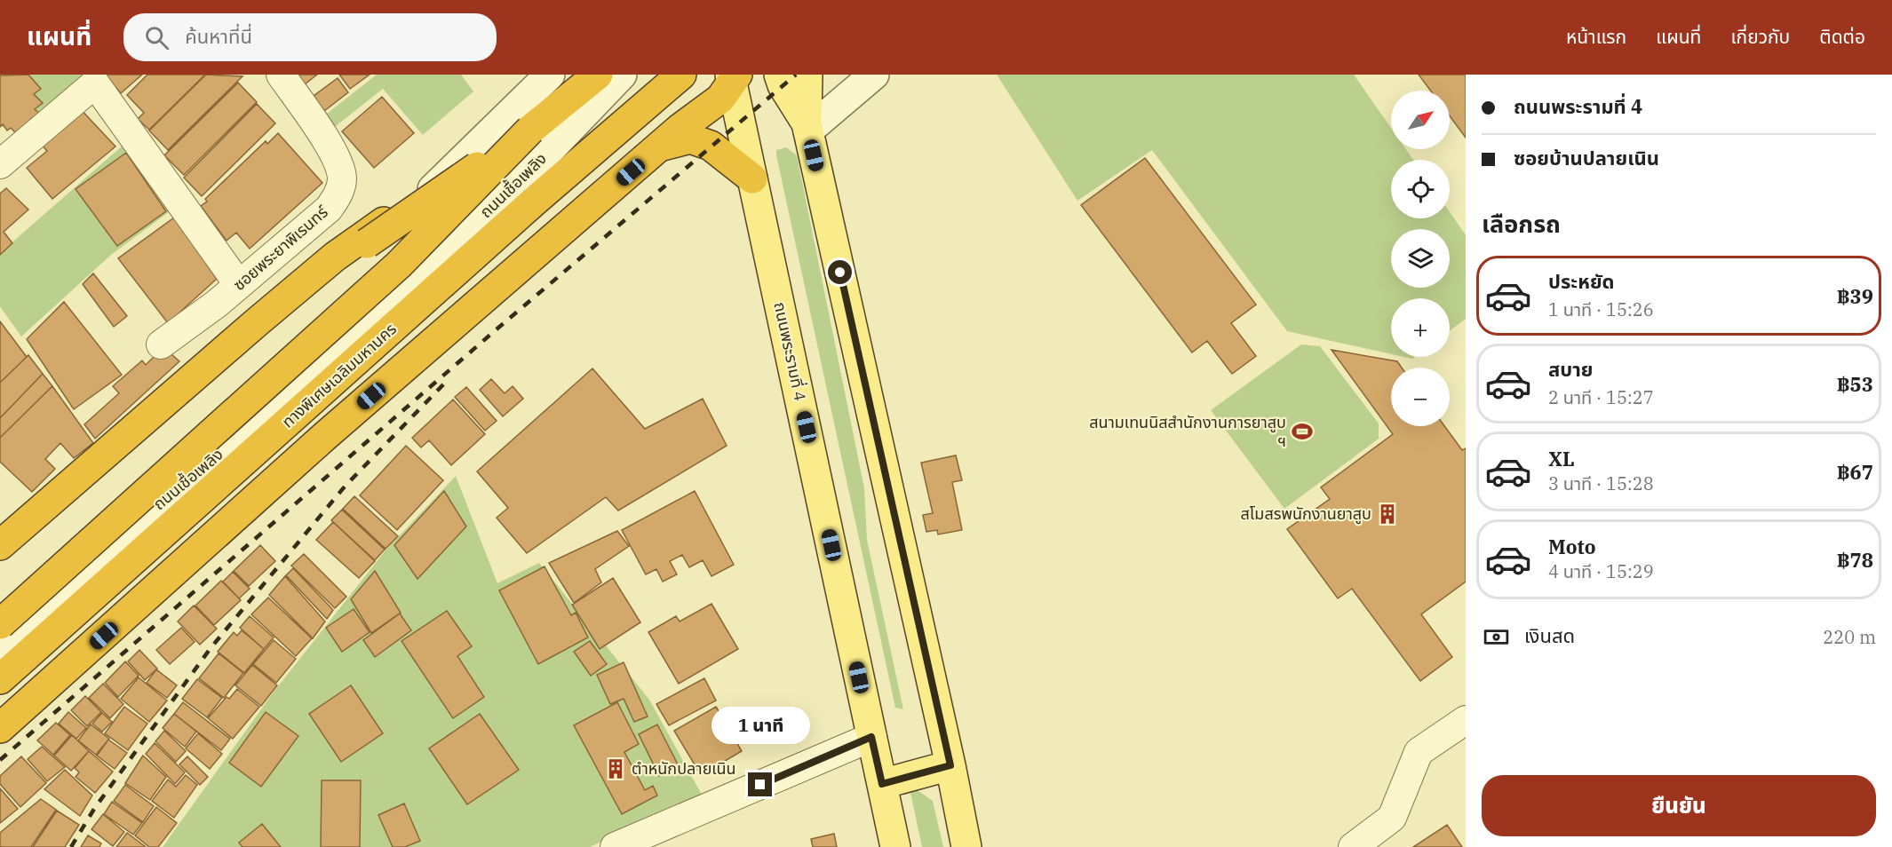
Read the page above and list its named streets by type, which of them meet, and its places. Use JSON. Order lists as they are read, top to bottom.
{
  "streets": {
    "highway": ["ทางพิเศษเฉลิมมหานคร"],
    "main road": ["ถนนพระรามที่ 4"],
    "street": ["ถนนเชื้อเพลิง", "ซอยพระยาพิเรนทร์"]
  },
  "places": {
    "sports": ["สนามเทนนิสสำนักงานการยาสูบ ฯ"],
    "building": ["สโมสรพนักงานยาสูบ", "ตำหนักปลายเนิน"]
  },
  "north": "top right",
  "page": {
    "header": "แผนที่",
    "search": "ค้นหาที่นี่",
    "nav": [
      "หน้าแรก",
      "แผนที่",
      "เกี่ยวกับ",
      "ติดต่อ"
    ],
    "banner": ["ถนนพระรามที่ 4", "ซอยบ้านปลายเนิน"],
    "map_buttons": ["+", "−"],
    "heading": "เลือกรถ",
    "list": [
      {
        "name": "ประหยัด",
        "note": "1 นาที · 15:26",
        "value": "฿39"
      },
      {
        "name": "สบาย",
        "note": "2 นาที · 15:27",
        "value": "฿53"
      },
      {
        "name": "XL",
        "note": "3 นาที · 15:28",
        "value": "฿67"
      },
      {
        "name": "Moto",
        "note": "4 นาที · 15:29",
        "value": "฿78"
      }
    ],
    "pay": ["เงินสด", "220 m"],
    "bubble": "1 นาที",
    "buttons": "ยืนยัน"
  }
}
